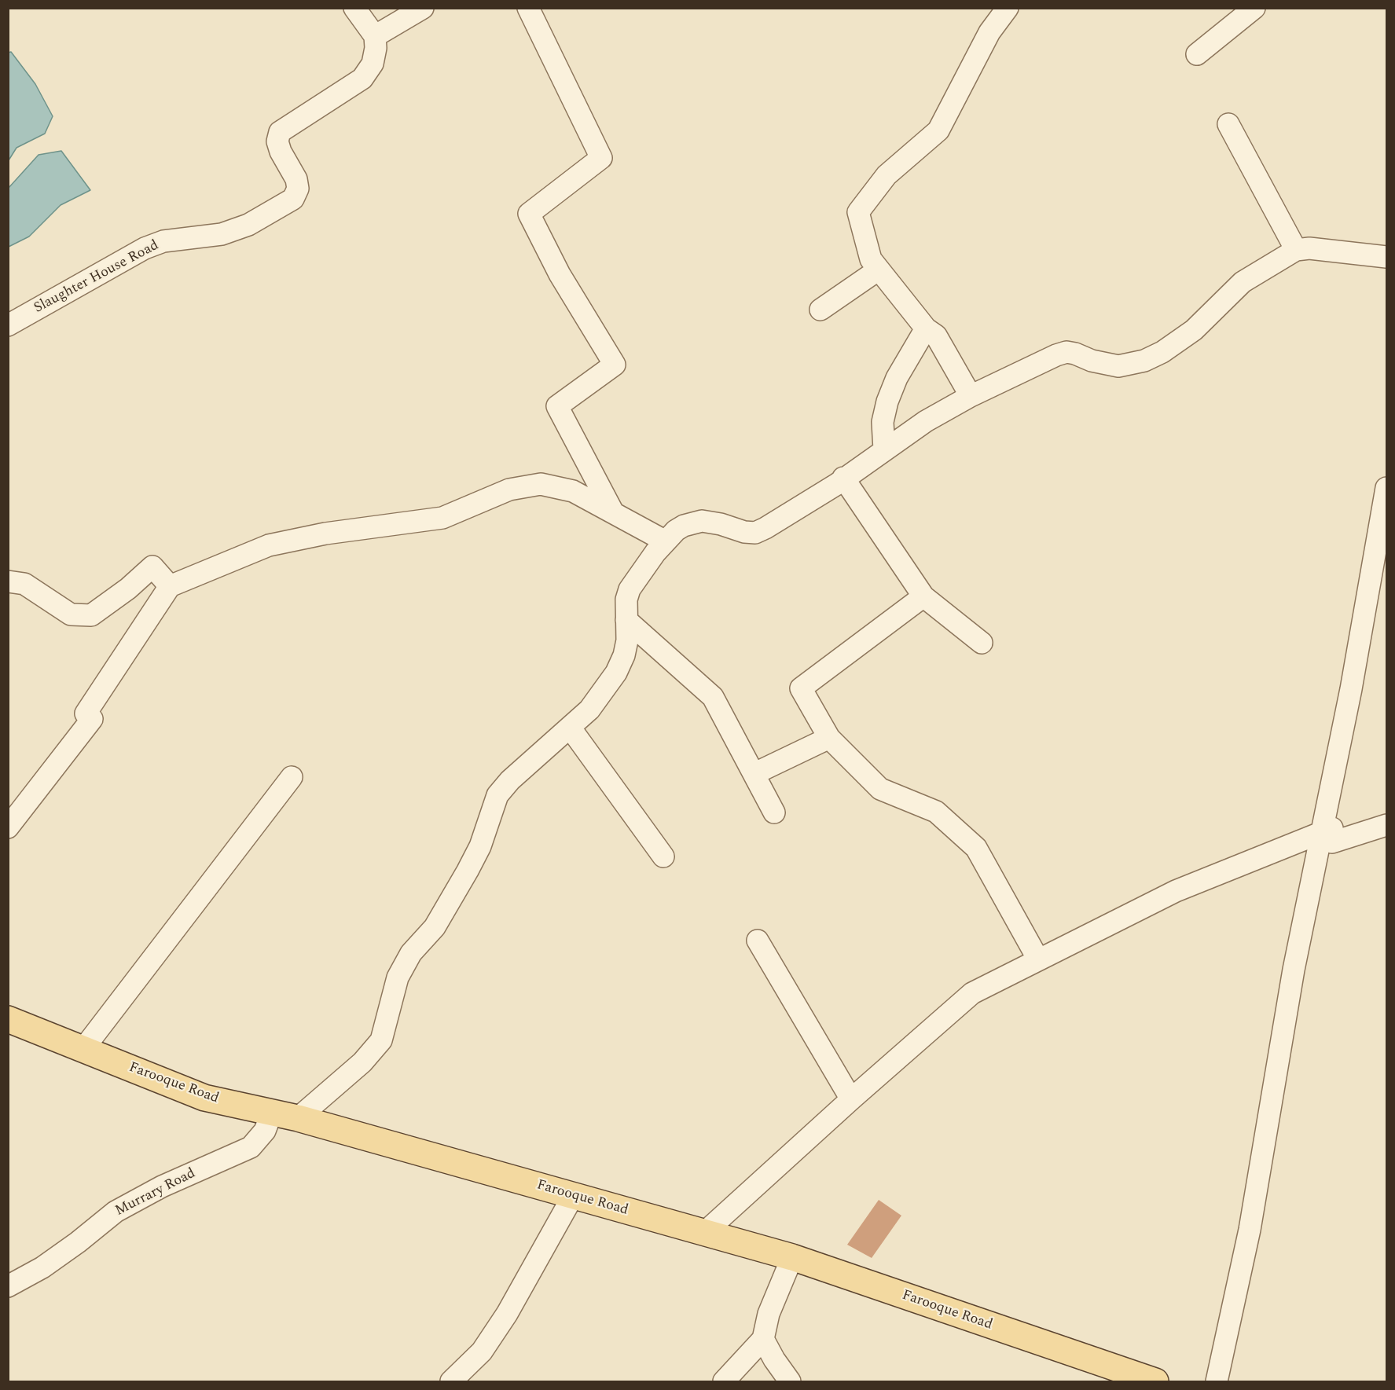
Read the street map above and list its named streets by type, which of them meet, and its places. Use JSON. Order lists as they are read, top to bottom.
{
  "streets": {
    "main road": ["Farooque Road"],
    "street": ["Slaughter House Road", "Murrary Road"]
  },
  "crossings": [
    ["Farooque Road", "Murrary Road"]
  ]
}
